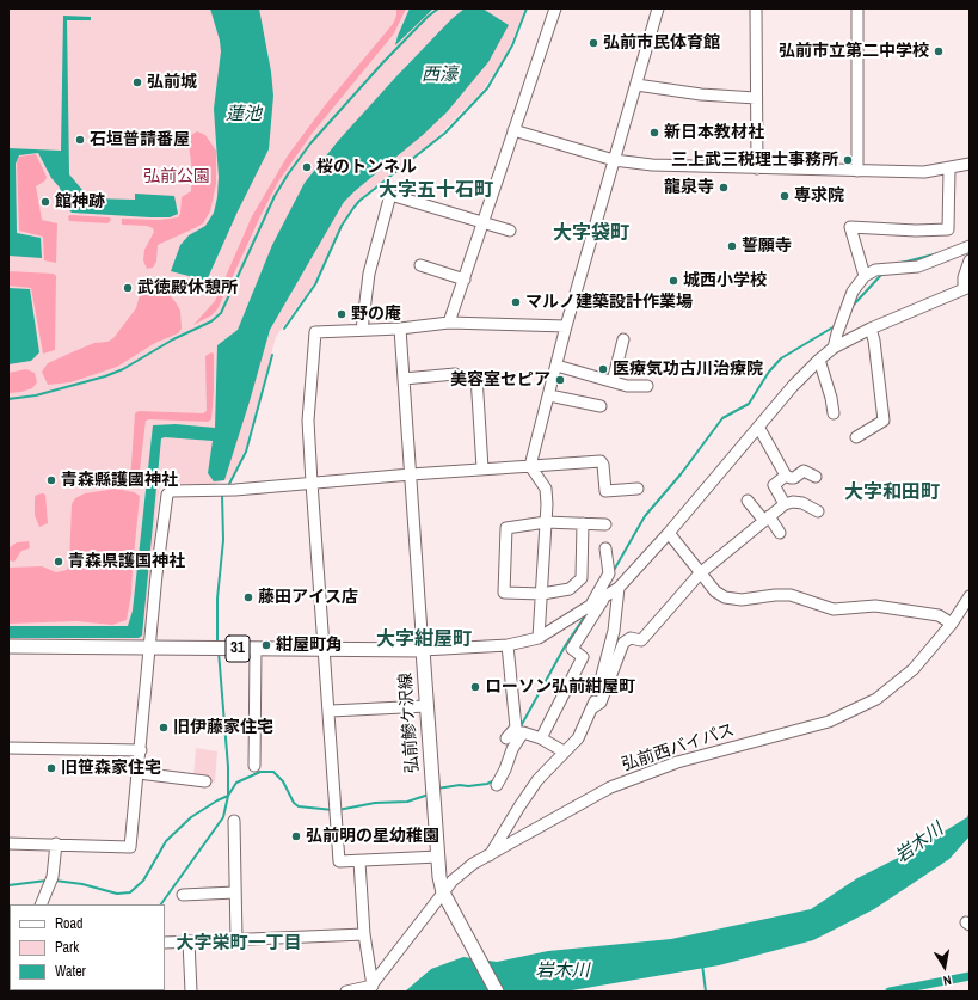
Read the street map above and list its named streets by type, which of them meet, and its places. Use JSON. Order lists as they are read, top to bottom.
{
  "streets": {
    "main road": ["31", "弘前鰺ケ沢線"],
    "street": ["弘前西バイパス"]
  },
  "crossings": [
    ["弘前鰺ケ沢線", "弘前西バイパス"]
  ],
  "districts": [
    "大字五十石町",
    "大字袋町",
    "大字和田町",
    "大字紺屋町",
    "大字栄町一丁目"
  ],
  "water": ["西濠", "蓮池", "岩木川"],
  "parks": ["弘前公園"],
  "places": [
    "弘前市民体育館",
    "弘前市立第二中学校",
    "弘前城",
    "新日本教材社",
    "石垣普請番屋",
    "三上武三税理士事務所",
    "桜のトンネル",
    "龍泉寺",
    "専求院",
    "館神跡",
    "誓願寺",
    "城西小学校",
    "武徳殿休憩所",
    "マルノ建築設計作業場",
    "野の庵",
    "医療気功古川治療院",
    "美容室セピア",
    "青森縣護國神社",
    "青森県護国神社",
    "藤田アイス店",
    "紺屋町角",
    "ローソン弘前紺屋町",
    "旧伊藤家住宅",
    "旧笹森家住宅",
    "弘前明の星幼稚園"
  ],
  "legend": ["Road", "Park", "Water"],
  "north": "bottom"
}
